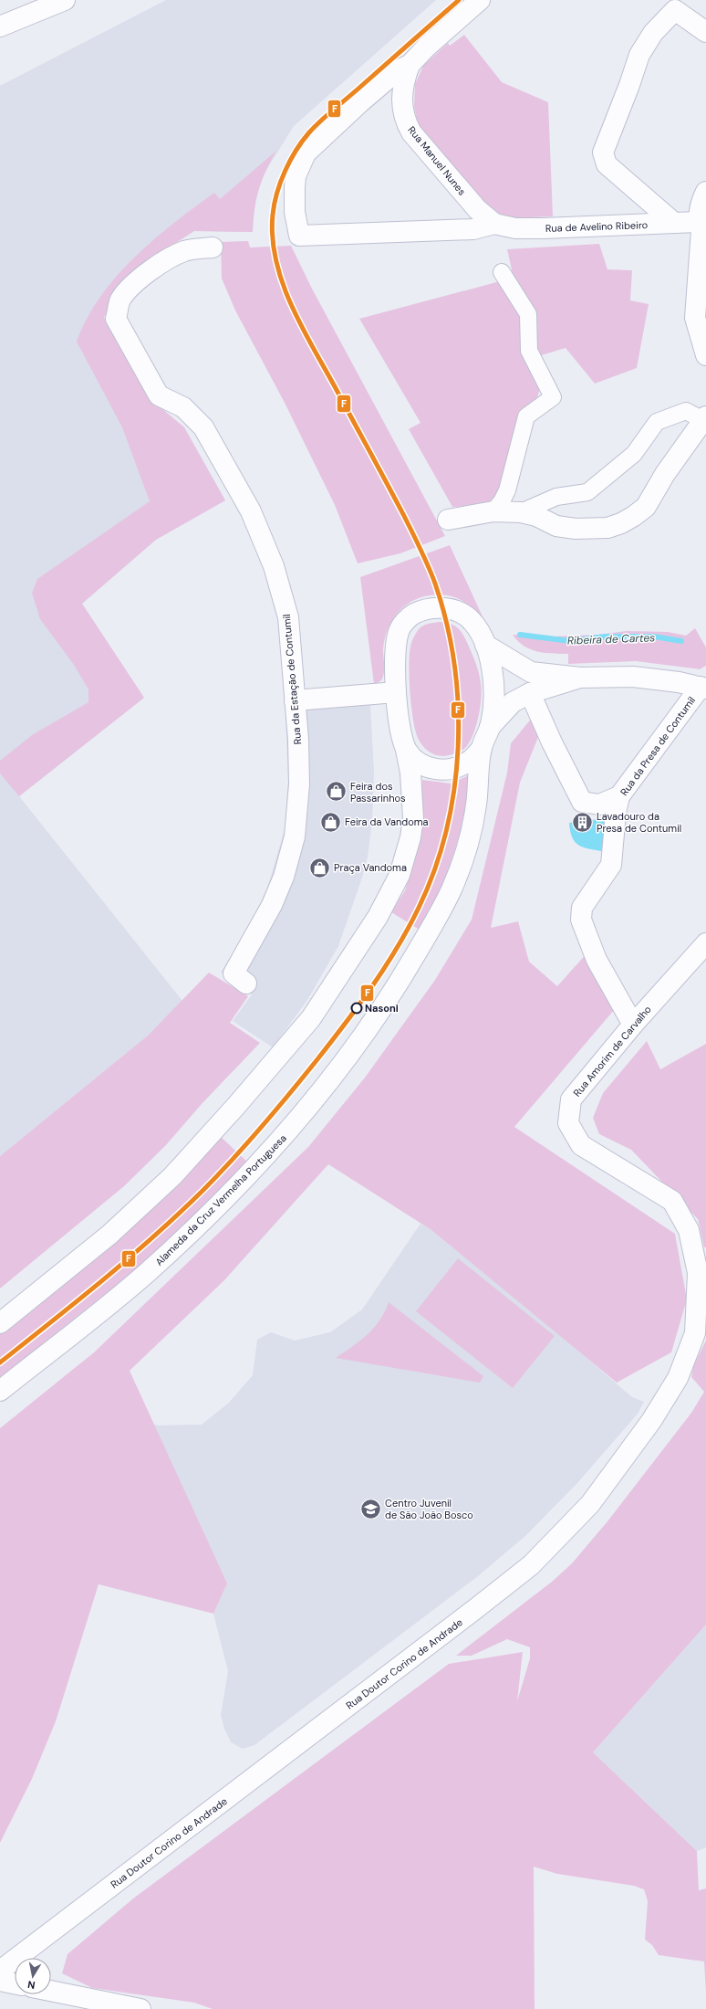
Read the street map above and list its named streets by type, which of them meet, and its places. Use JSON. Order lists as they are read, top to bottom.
{
  "streets": {
    "street": [
      "Rua Manuel Nunes",
      "Rua de Avelino Ribeiro",
      "Rua da Estação de Contumil",
      "Rua da Presa de Contumil",
      "Rua Amorim de Carvalho",
      "Alameda da Cruz Vermelha Portuguesa",
      "Rua Doutor Corino de Andrade"
    ]
  },
  "crossings": [
    ["Rua Manuel Nunes", "Rua de Avelino Ribeiro"],
    ["Rua da Presa de Contumil", "Rua Amorim de Carvalho"],
    ["Rua Amorim de Carvalho", "Rua Doutor Corino de Andrade"]
  ],
  "water": ["Ribeira de Cartes"],
  "places": {
    "shop": ["Feira dos Passarinhos", "Feira da Vandoma", "Praça Vandoma"],
    "building": ["Lavadouro da Presa de Contumil"],
    "other": ["Nasoni"],
    "school or university": ["Centro Juvenil de São João Bosco"]
  },
  "lines": ["transit line F"],
  "north": "bottom"
}
